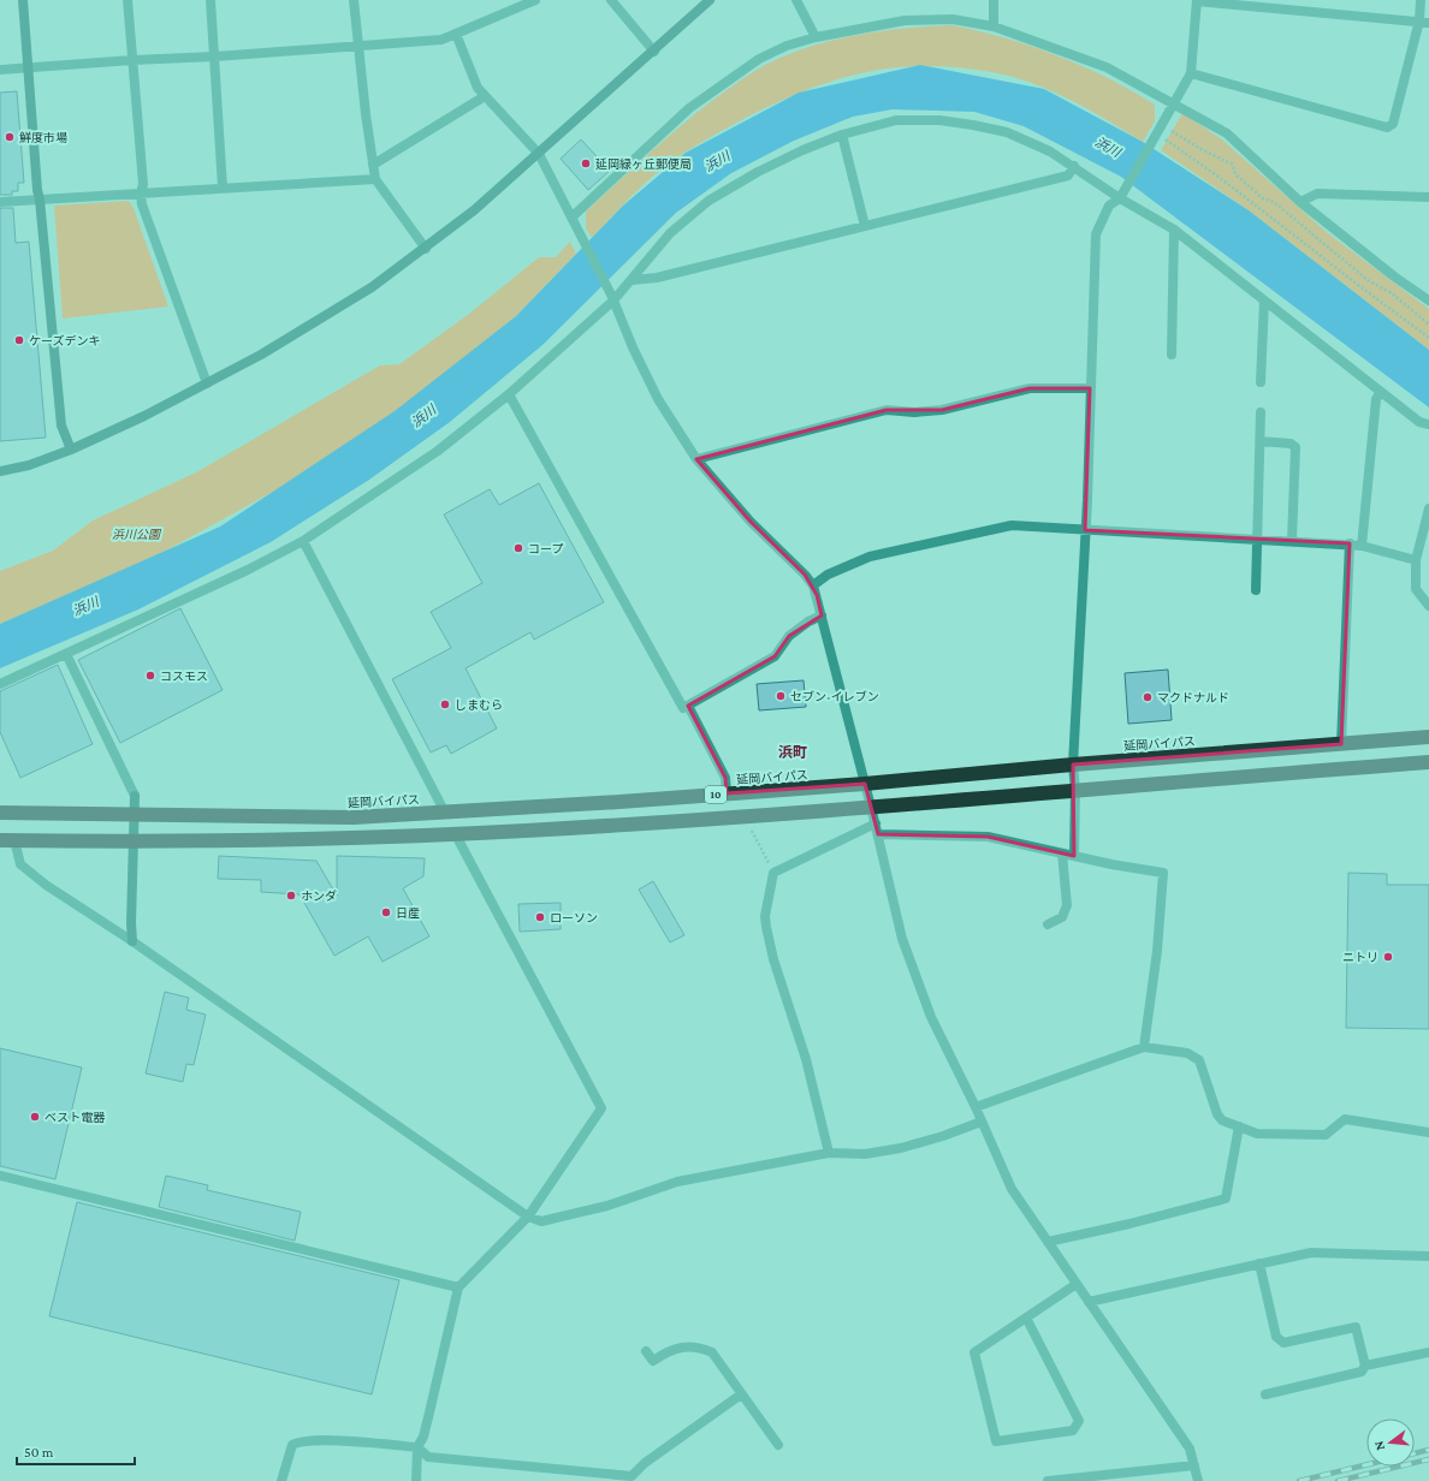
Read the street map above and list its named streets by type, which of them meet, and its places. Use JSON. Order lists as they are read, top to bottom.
{
  "streets": {
    "highway": ["延岡バイパス", "10"]
  },
  "districts": ["浜町"],
  "water": ["浜川"],
  "parks": ["浜川公園"],
  "places": [
    "鮮度市場",
    "延岡緑ヶ丘郵便局",
    "ケーズデンキ",
    "コープ",
    "コスモス",
    "セブン-イレブン",
    "マクドナルド",
    "しまむら",
    "ホンダ",
    "日産",
    "ローソン",
    "ニトリ",
    "ベスト電器"
  ],
  "scale_bar": "50 m",
  "north": "left"
}
